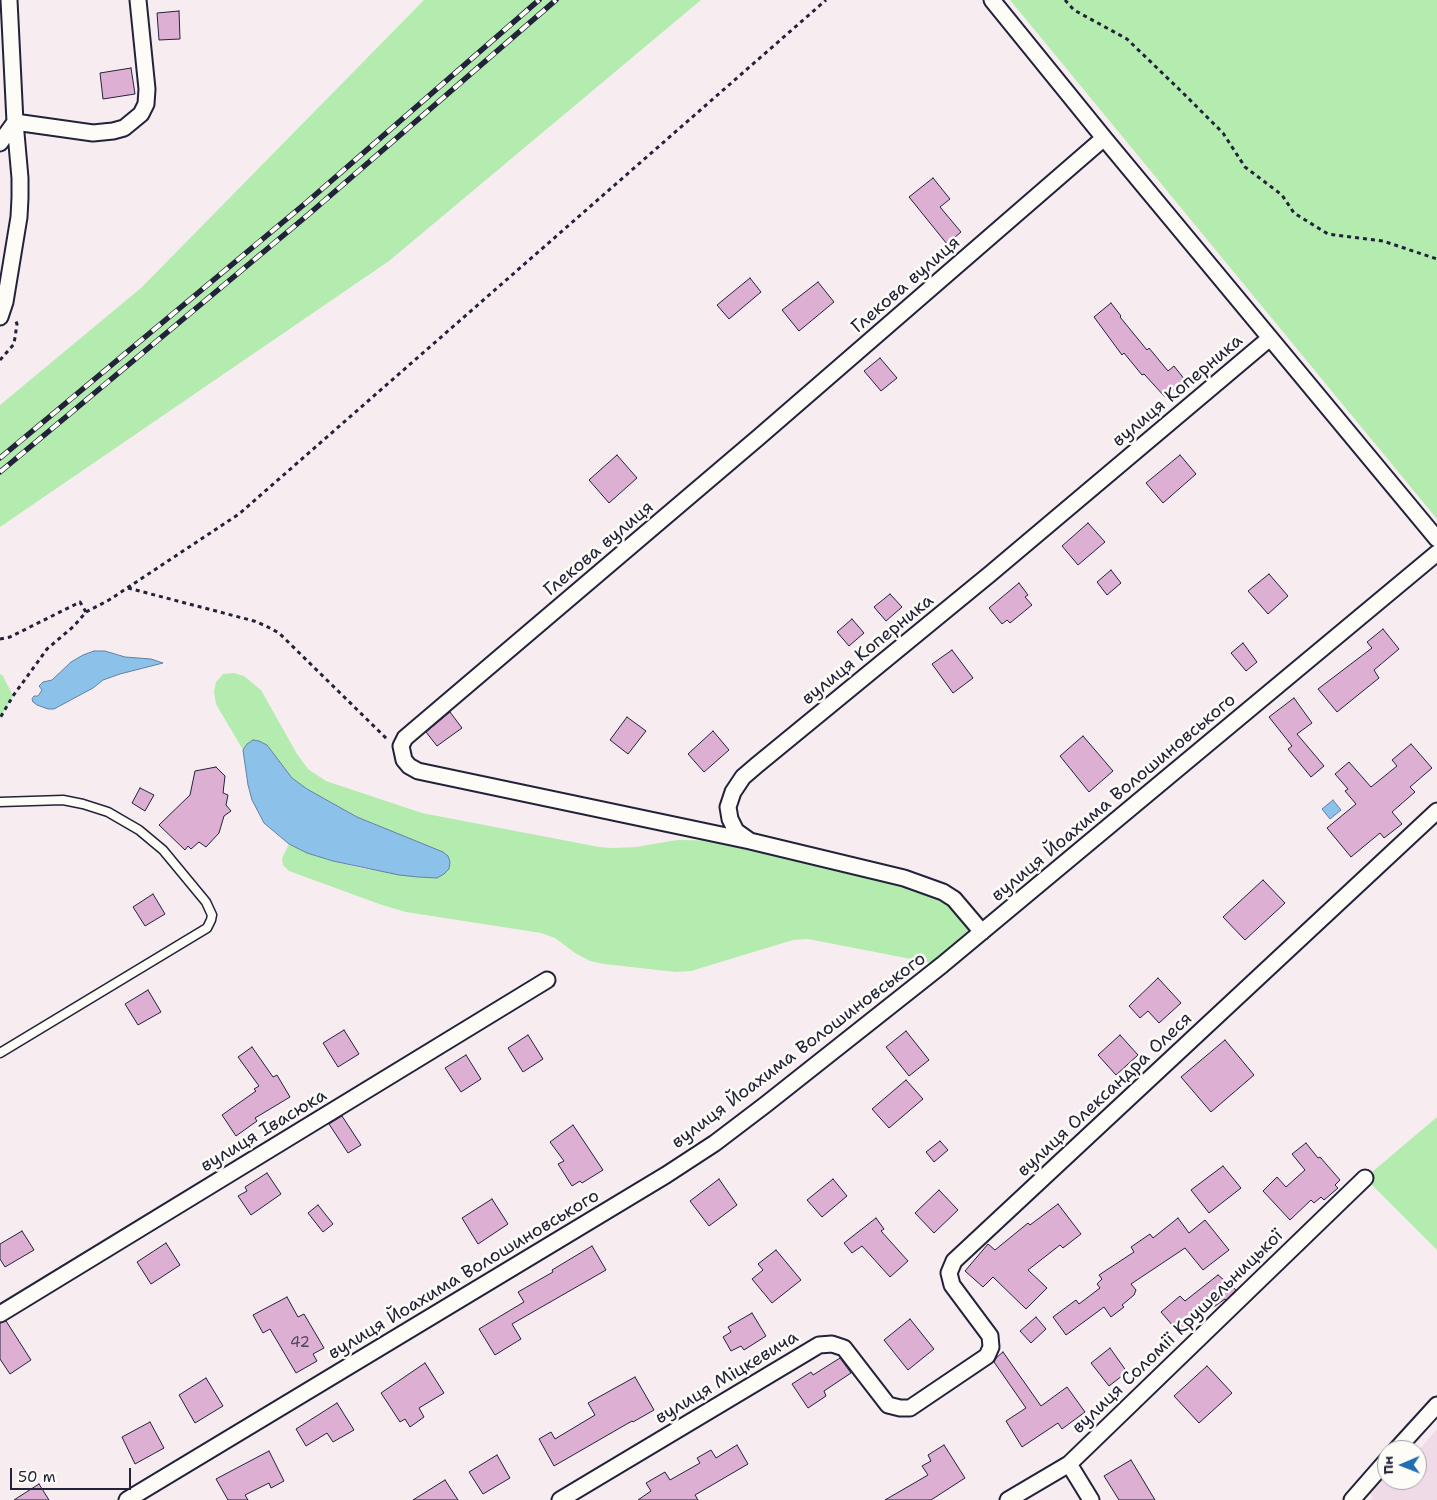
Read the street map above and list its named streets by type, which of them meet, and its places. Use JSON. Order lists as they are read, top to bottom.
{
  "streets": {
    "street": [
      "Глекова вулиця",
      "вулиця Коперника",
      "вулиця Йоахима Волошиновського",
      "вулиця Олександра Олеся",
      "вулиця Івасюка",
      "вулиця Соломії Крушельницької",
      "вулиця Міцкевича"
    ]
  },
  "crossings": [
    ["вулиця Олександра Олеся", "вулиця Міцкевича"]
  ],
  "house_numbers": ["42"],
  "scale_bar": "50 m",
  "north": "left"
}
